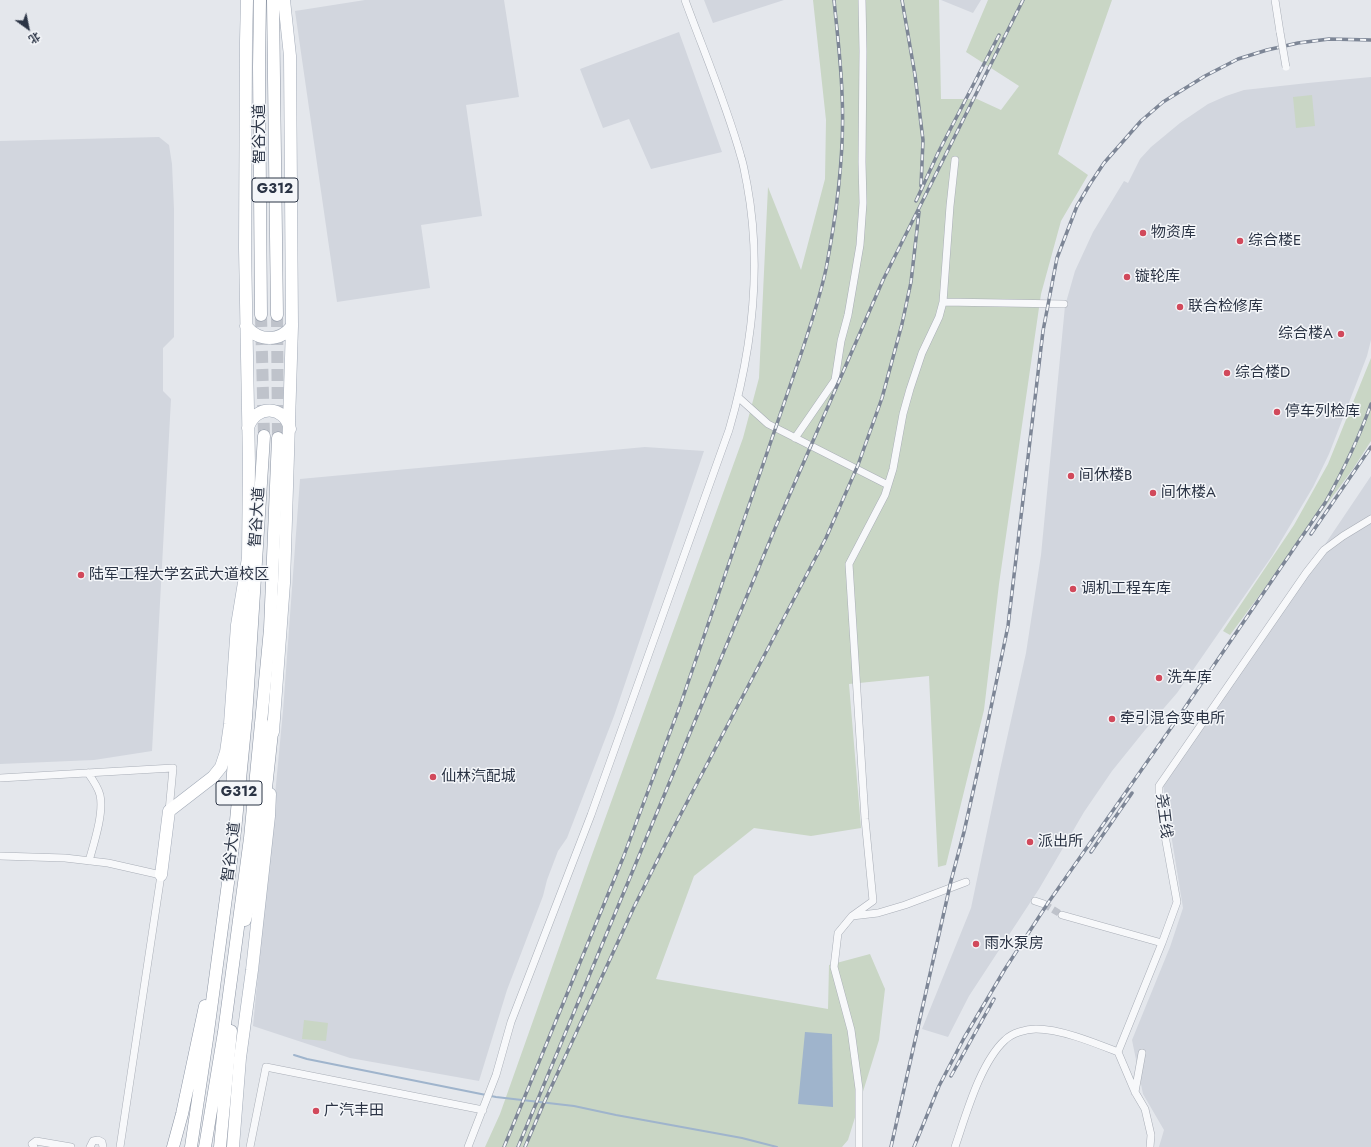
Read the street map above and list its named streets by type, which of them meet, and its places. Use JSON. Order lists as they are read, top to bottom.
{
  "streets": {
    "main road": ["智谷大道", "G312"],
    "street": ["尧王线"]
  },
  "places": [
    "物资库",
    "综合楼E",
    "镟轮库",
    "联合检修库",
    "综合楼A",
    "综合楼D",
    "停车列检库",
    "间休楼B",
    "间休楼A",
    "陆军工程大学玄武大道校区",
    "调机工程车库",
    "洗车库",
    "牵引混合变电所",
    "仙林汽配城",
    "派出所",
    "雨水泵房",
    "广汽丰田"
  ],
  "north": "bottom right"
}
